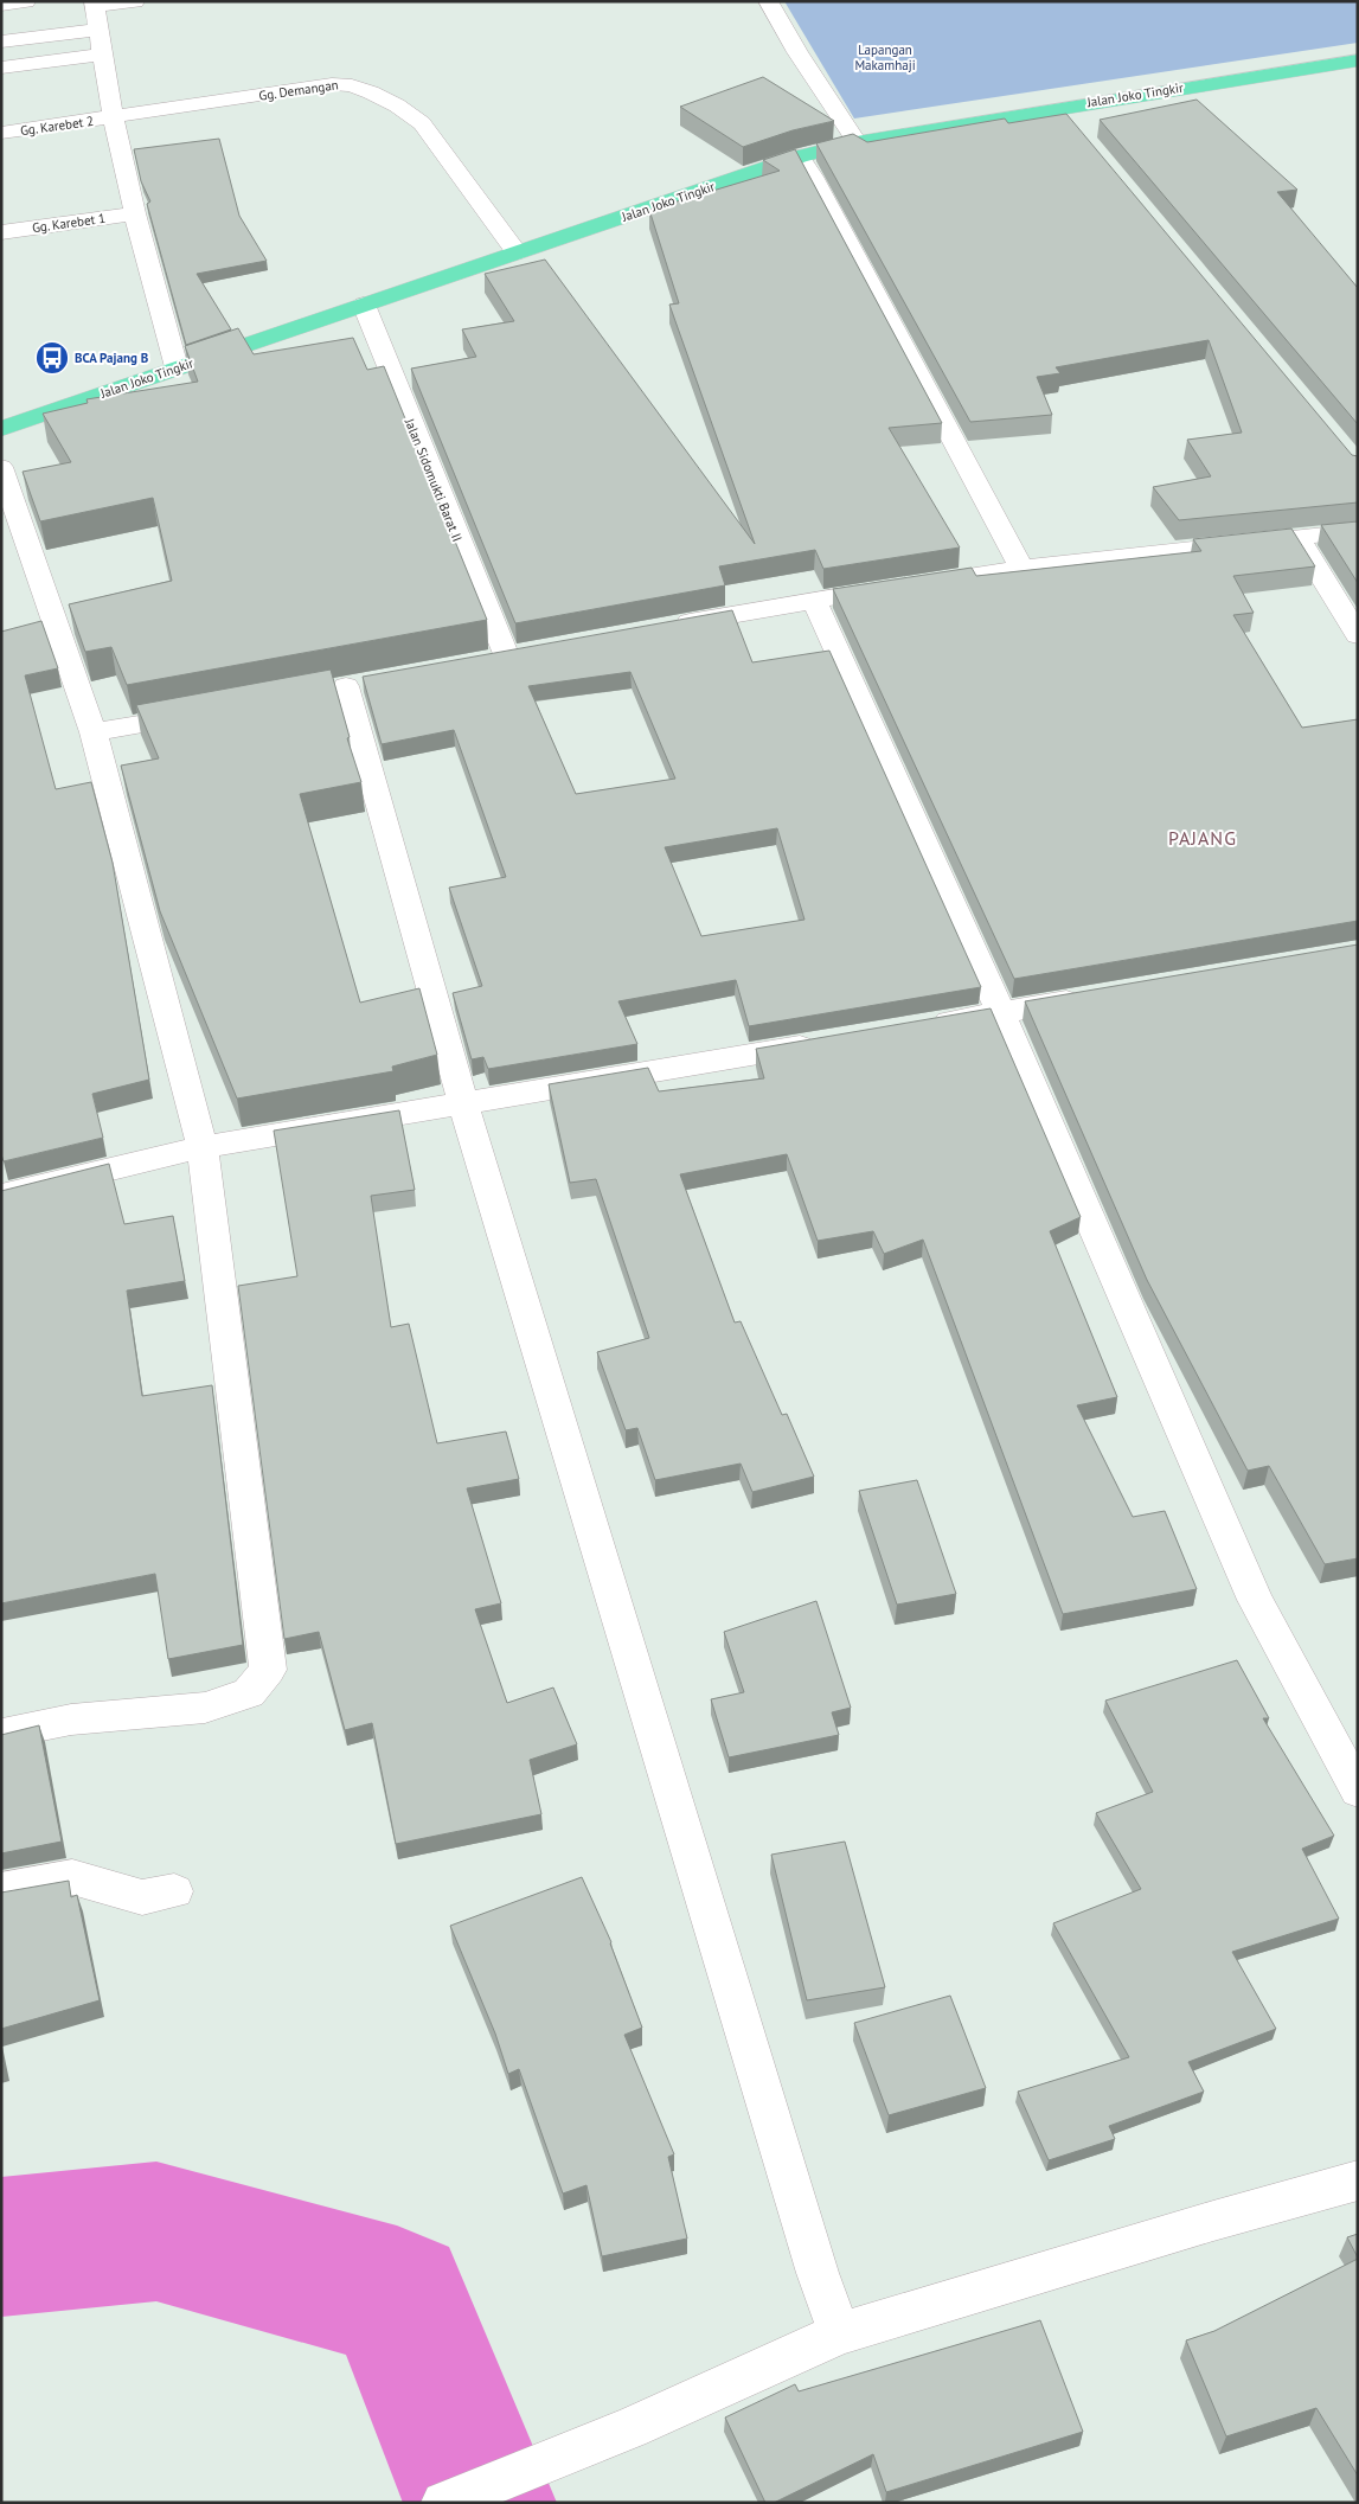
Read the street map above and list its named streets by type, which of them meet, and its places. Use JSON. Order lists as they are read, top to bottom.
{
  "streets": {
    "main road": ["Jalan Joko Tingkir"],
    "street": [
      "Gg. Demangan",
      "Gg. Karebet 2",
      "Gg. Karebet 1",
      "Jalan Sidomukti Barat II"
    ]
  },
  "crossings": [
    ["Gg. Demangan", "Jalan Joko Tingkir"],
    ["Gg. Demangan", "Gg. Karebet 2"],
    ["Jalan Joko Tingkir", "Jalan Sidomukti Barat II"]
  ],
  "districts": ["PAJANG"],
  "parks": ["Lapangan Makamhaji"],
  "places": {
    "bus stop": ["BCA Pajang B"]
  }
}
